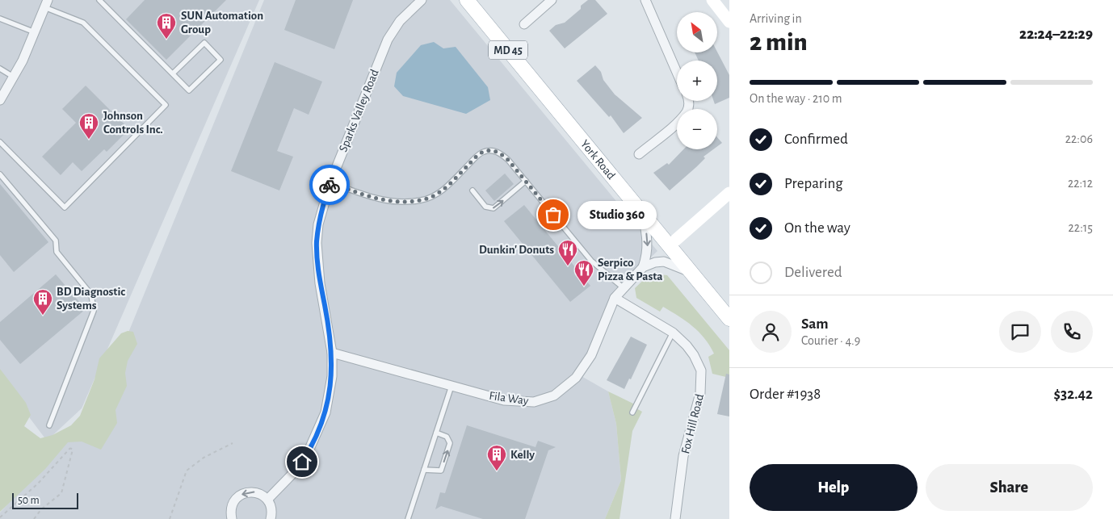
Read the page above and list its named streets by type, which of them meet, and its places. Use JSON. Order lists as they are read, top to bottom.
{
  "streets": {
    "main road": ["MD 45", "York Road"],
    "street": ["Sparks Valley Road", "Fila Way", "Fox Hill Road"]
  },
  "crossings": [
    ["Sparks Valley Road", "Fila Way"],
    ["Fila Way", "Fox Hill Road"]
  ],
  "places": {
    "building": [
      "SUN Automation Group",
      "Johnson Controls Inc.",
      "BD Diagnostic Systems",
      "Kelly"
    ],
    "other": ["Studio 360"],
    "restaurant": ["Dunkin' Donuts", "Serpico Pizza & Pasta"]
  },
  "scale_bar": "50 m",
  "north": "top left",
  "page": {
    "heading": ["2 min", "Arriving in", "22:24–22:29"],
    "panel": [
      "Sam",
      "Courier · 4.9",
      "Order #1938",
      "$32.42"
    ],
    "map_buttons": ["+", "−"],
    "bar": "On the way · 210 m",
    "list": [
      ["Confirmed", "22:06"],
      ["Preparing", "22:12"],
      ["On the way", "22:15"],
      "Delivered"
    ],
    "bubble": "Studio 360",
    "buttons": ["Help", "Share"],
    "scale": "50 m"
  }
}
